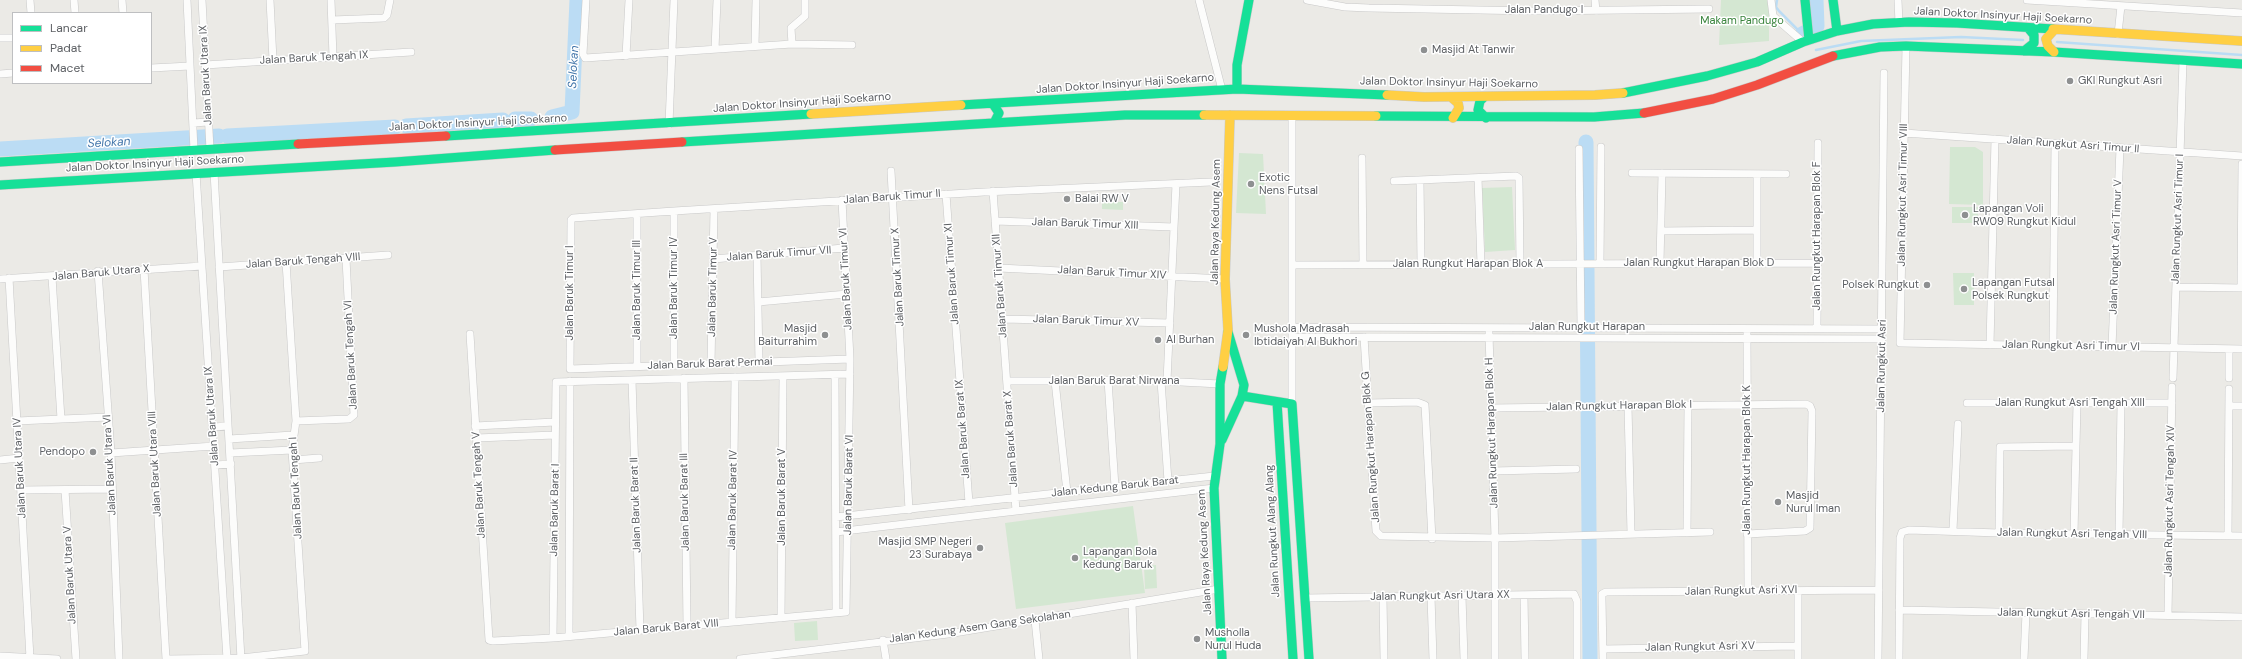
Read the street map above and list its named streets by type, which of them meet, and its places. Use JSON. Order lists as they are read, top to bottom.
{
  "streets": {
    "main road": ["Jalan Doktor Insinyur Haji Soekarno", "Jalan Raya Kedung Asem", "Jalan Rungkut Alang Alang"],
    "street": [
      "Jalan Pandugo I",
      "Jalan Baruk Tengah IX",
      "Jalan Baruk Utara IX",
      "Jalan Rungkut Asri Timur II",
      "Jalan Rungkut Asri Timur VIII",
      "Jalan Baruk Timur II",
      "Jalan Rungkut Asri Timur I",
      "Jalan Baruk Timur XIII",
      "Jalan Rungkut Harapan Blok F",
      "Jalan Rungkut Asri Timur V",
      "Jalan Baruk Timur VII",
      "Jalan Baruk Tengah VIII",
      "Jalan Rungkut Harapan Blok D",
      "Jalan Rungkut Harapan Blok A",
      "Jalan Baruk Utara X",
      "Jalan Baruk Timur XIV",
      "Jalan Baruk Timur XI",
      "Jalan Baruk Timur X",
      "Jalan Baruk Timur VI",
      "Jalan Baruk Timur XII",
      "Jalan Baruk Timur V",
      "Jalan Baruk Timur IV",
      "Jalan Baruk Timur III",
      "Jalan Baruk Timur I",
      "Jalan Baruk Timur XV",
      "Jalan Rungkut Harapan",
      "Jalan Rungkut Asri Timur VI",
      "Jalan Baruk Tengah VI",
      "Jalan Baruk Barat Permai",
      "Jalan Rungkut Asri",
      "Jalan Baruk Barat Nirwana",
      "Jalan Rungkut Asri Tengah XIII",
      "Jalan Rungkut Harapan Blok I",
      "Jalan Baruk Barat IX",
      "Jalan Rungkut Harapan Blok H",
      "Jalan Baruk Barat X",
      "Jalan Rungkut Harapan Blok G",
      "Jalan Rungkut Harapan Blok K",
      "Jalan Baruk Utara VIII",
      "Jalan Baruk Utara VI",
      "Jalan Baruk Utara IV",
      "Jalan Baruk Tengah V",
      "Jalan Baruk Barat VI",
      "Jalan Kedung Baruk Barat",
      "Jalan Baruk Tengah I",
      "Jalan Baruk Barat V",
      "Jalan Baruk Barat IV",
      "Jalan Rungkut Asri Tengah XIV",
      "Jalan Baruk Barat III",
      "Jalan Baruk Barat II",
      "Jalan Baruk Barat I",
      "Jalan Rungkut Asri Tengah VIII",
      "Jalan Baruk Utara V",
      "Jalan Rungkut Asri XVI",
      "Jalan Rungkut Asri Utara XX",
      "Jalan Rungkut Asri Tengah VII",
      "Jalan Kedung Asem Gang Sekolahan",
      "Jalan Baruk Barat VIII",
      "Jalan Rungkut Asri XV"
    ]
  },
  "crossings": [
    ["Jalan Doktor Insinyur Haji Soekarno", "Jalan Baruk Utara IX"],
    ["Jalan Doktor Insinyur Haji Soekarno", "Jalan Rungkut Asri Timur VIII"],
    ["Jalan Doktor Insinyur Haji Soekarno", "Jalan Rungkut Asri Timur I"],
    ["Jalan Doktor Insinyur Haji Soekarno", "Jalan Raya Kedung Asem"],
    ["Jalan Baruk Tengah IX", "Jalan Baruk Utara IX"],
    ["Jalan Baruk Utara IX", "Jalan Baruk Tengah VIII"],
    ["Jalan Baruk Utara IX", "Jalan Baruk Utara X"],
    ["Jalan Baruk Utara IX", "Jalan Baruk Tengah I"],
    ["Jalan Rungkut Asri Timur II", "Jalan Rungkut Asri Timur VIII"],
    ["Jalan Rungkut Asri Timur II", "Jalan Rungkut Asri Timur I"],
    ["Jalan Rungkut Asri Timur II", "Jalan Rungkut Asri Timur V"],
    ["Jalan Rungkut Asri Timur VIII", "Jalan Rungkut Asri Timur VI"],
    ["Jalan Baruk Timur II", "Jalan Baruk Timur XI"],
    ["Jalan Baruk Timur II", "Jalan Baruk Timur X"],
    ["Jalan Baruk Timur II", "Jalan Baruk Timur VI"],
    ["Jalan Baruk Timur II", "Jalan Baruk Timur XII"],
    ["Jalan Baruk Timur II", "Jalan Baruk Timur V"],
    ["Jalan Baruk Timur II", "Jalan Baruk Timur IV"],
    ["Jalan Baruk Timur II", "Jalan Baruk Timur III"],
    ["Jalan Baruk Timur II", "Jalan Baruk Timur I"],
    ["Jalan Rungkut Asri Timur I", "Jalan Rungkut Asri Timur VI"],
    ["Jalan Raya Kedung Asem", "Jalan Baruk Timur XIV"],
    ["Jalan Raya Kedung Asem", "Jalan Baruk Barat Nirwana"],
    ["Jalan Raya Kedung Asem", "Jalan Kedung Baruk Barat"],
    ["Jalan Raya Kedung Asem", "Jalan Kedung Asem Gang Sekolahan"],
    ["Jalan Baruk Timur XIII", "Jalan Baruk Timur XII"],
    ["Jalan Rungkut Harapan Blok F", "Jalan Rungkut Harapan Blok D"],
    ["Jalan Rungkut Harapan Blok F", "Jalan Rungkut Harapan"],
    ["Jalan Rungkut Asri Timur V", "Jalan Rungkut Asri Timur VI"],
    ["Jalan Baruk Timur VII", "Jalan Baruk Timur VI"],
    ["Jalan Baruk Timur VII", "Jalan Baruk Timur V"],
    ["Jalan Baruk Tengah VIII", "Jalan Baruk Tengah VI"],
    ["Jalan Baruk Tengah VIII", "Jalan Baruk Tengah I"],
    ["Jalan Rungkut Harapan Blok D", "Jalan Rungkut Harapan Blok A"],
    ["Jalan Baruk Utara X", "Jalan Baruk Utara VIII"],
    ["Jalan Baruk Utara X", "Jalan Baruk Utara VI"],
    ["Jalan Baruk Utara X", "Jalan Baruk Utara IV"],
    ["Jalan Baruk Timur XIV", "Jalan Baruk Timur XII"],
    ["Jalan Baruk Timur XI", "Jalan Baruk Barat IX"],
    ["Jalan Baruk Timur X", "Jalan Kedung Baruk Barat"],
    ["Jalan Baruk Timur VI", "Jalan Baruk Barat Permai"],
    ["Jalan Baruk Timur VI", "Jalan Baruk Barat VI"],
    ["Jalan Baruk Timur XII", "Jalan Baruk Timur XV"],
    ["Jalan Baruk Timur XII", "Jalan Baruk Barat Nirwana"],
    ["Jalan Baruk Timur XII", "Jalan Baruk Barat X"],
    ["Jalan Baruk Timur V", "Jalan Baruk Barat Permai"],
    ["Jalan Baruk Timur IV", "Jalan Baruk Barat Permai"],
    ["Jalan Baruk Timur III", "Jalan Baruk Barat Permai"],
    ["Jalan Baruk Timur I", "Jalan Baruk Barat Permai"],
    ["Jalan Rungkut Harapan", "Jalan Rungkut Asri"],
    ["Jalan Rungkut Harapan", "Jalan Rungkut Harapan Blok H"],
    ["Jalan Rungkut Harapan", "Jalan Rungkut Harapan Blok G"],
    ["Jalan Rungkut Harapan", "Jalan Rungkut Harapan Blok K"],
    ["Jalan Baruk Tengah VI", "Jalan Baruk Tengah I"],
    ["Jalan Baruk Barat Permai", "Jalan Baruk Barat VI"],
    ["Jalan Baruk Barat Permai", "Jalan Baruk Barat V"],
    ["Jalan Baruk Barat Permai", "Jalan Baruk Barat IV"],
    ["Jalan Baruk Barat Permai", "Jalan Baruk Barat III"],
    ["Jalan Baruk Barat Permai", "Jalan Baruk Barat II"],
    ["Jalan Baruk Barat Permai", "Jalan Baruk Barat I"],
    ["Jalan Rungkut Asri", "Jalan Rungkut Asri XVI"],
    ["Jalan Baruk Barat Nirwana", "Jalan Baruk Barat X"],
    ["Jalan Rungkut Asri Tengah XIII", "Jalan Rungkut Asri Tengah XIV"],
    ["Jalan Rungkut Harapan Blok I", "Jalan Rungkut Harapan Blok H"],
    ["Jalan Rungkut Harapan Blok I", "Jalan Rungkut Harapan Blok K"],
    ["Jalan Baruk Barat IX", "Jalan Kedung Baruk Barat"],
    ["Jalan Rungkut Harapan Blok H", "Jalan Rungkut Harapan Blok G"],
    ["Jalan Rungkut Harapan Blok H", "Jalan Rungkut Asri Utara XX"],
    ["Jalan Baruk Barat X", "Jalan Kedung Baruk Barat"],
    ["Jalan Rungkut Harapan Blok K", "Jalan Rungkut Asri XVI"],
    ["Jalan Baruk Tengah V", "Jalan Baruk Barat VIII"],
    ["Jalan Baruk Barat VI", "Jalan Kedung Baruk Barat"],
    ["Jalan Baruk Barat VI", "Jalan Baruk Barat VIII"],
    ["Jalan Baruk Barat V", "Jalan Baruk Barat VIII"],
    ["Jalan Baruk Barat IV", "Jalan Baruk Barat VIII"],
    ["Jalan Rungkut Asri Tengah XIV", "Jalan Rungkut Asri Tengah VIII"],
    ["Jalan Rungkut Asri Tengah XIV", "Jalan Rungkut Asri Tengah VII"],
    ["Jalan Baruk Barat III", "Jalan Baruk Barat VIII"],
    ["Jalan Baruk Barat II", "Jalan Baruk Barat VIII"],
    ["Jalan Baruk Barat I", "Jalan Baruk Barat VIII"],
    ["Jalan Rungkut Asri Tengah VIII", "Jalan Rungkut Asri Tengah VII"],
    ["Jalan Rungkut Asri XVI", "Jalan Rungkut Asri XV"]
  ],
  "water": ["Selokan"],
  "parks": ["Makam Pandugo"],
  "places": [
    "Masjid At Tanwir",
    "GKI Rungkut Asri",
    "Exotic Nens Futsal",
    "Balai RW V",
    "Lapangan Voli RW09 Rungkut Kidul",
    "Polsek Rungkut",
    "Lapangan Futsal Polsek Rungkut",
    "Masjid Baiturrahim",
    "Mushola Madrasah Ibtidaiyah Al Bukhori",
    "Al Burhan",
    "Pendopo",
    "Masjid Nurul Iman",
    "Masjid SMP Negeri 23 Surabaya",
    "Lapangan Bola Kedung Baruk",
    "Musholla Nurul Huda"
  ],
  "legend": ["Lancar", "Padat", "Macet"]
}
